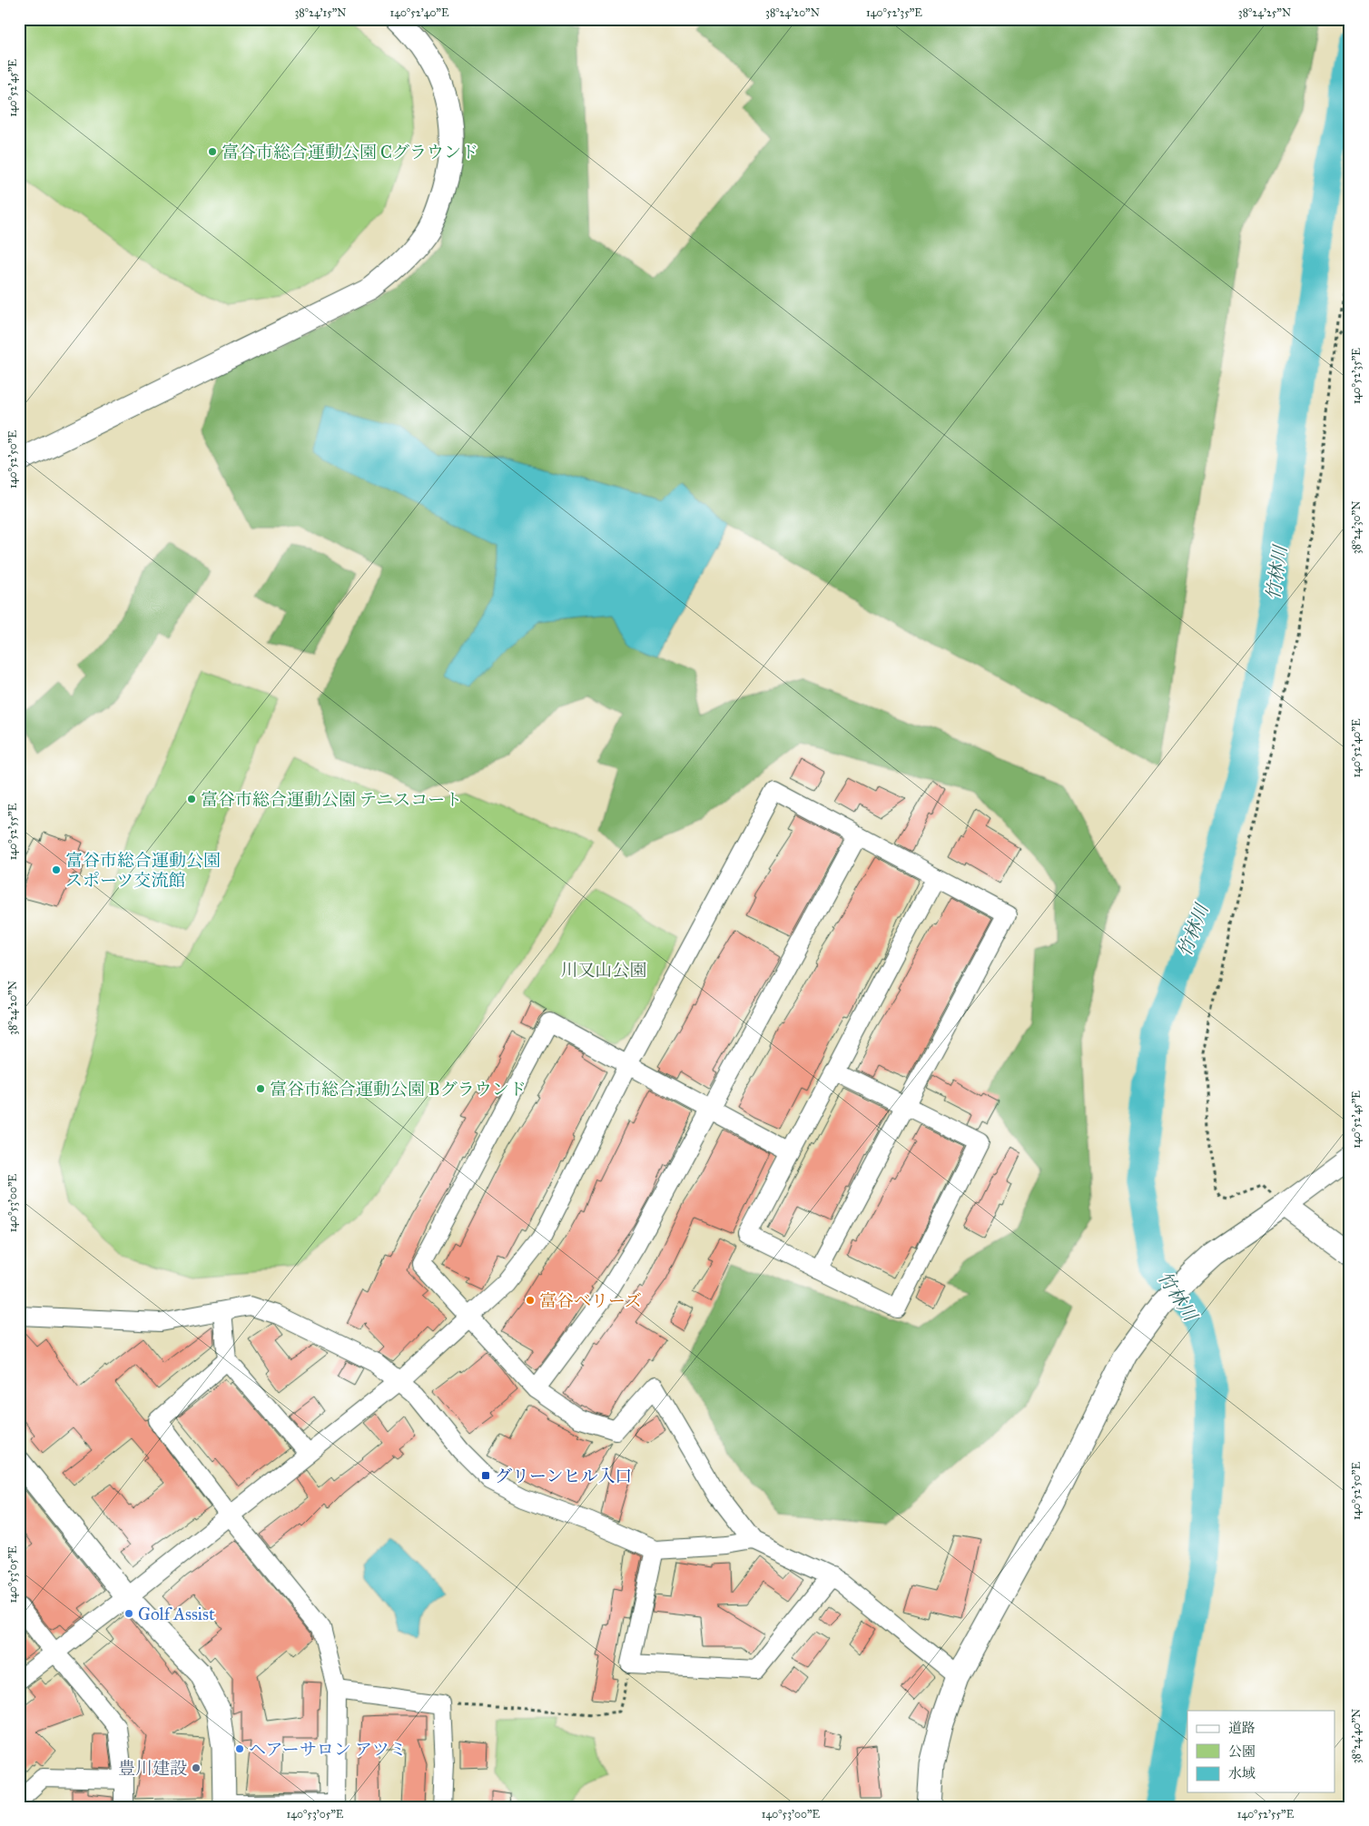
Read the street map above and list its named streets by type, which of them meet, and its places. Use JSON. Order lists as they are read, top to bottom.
{
  "water": ["竹林川"],
  "parks": ["川又山公園"],
  "places": {
    "other": [
      "富谷市総合運動公園 Cグラウンド",
      "富谷市総合運動公園 テニスコート",
      "富谷市総合運動公園 スポーツ交流館",
      "富谷市総合運動公園 Bグラウンド",
      "富谷ベリーズ",
      "Golf Assist",
      "ヘアーサロン アツミ",
      "豊川建設"
    ],
    "transit": ["グリーンヒル入口"]
  },
  "legend": ["道路", "公園", "水域"],
  "coordinates": [
    "38°24'15\"N",
    "140°52'40\"E",
    "38°24'20\"N",
    "140°52'35\"E",
    "38°24'25\"N",
    "140°52'45\"E",
    "140°52'50\"E",
    "38°24'30\"N",
    "140°52'55\"E",
    "140°53'00\"E",
    "140°53'05\"E",
    "38°24'40\"N"
  ]
}
